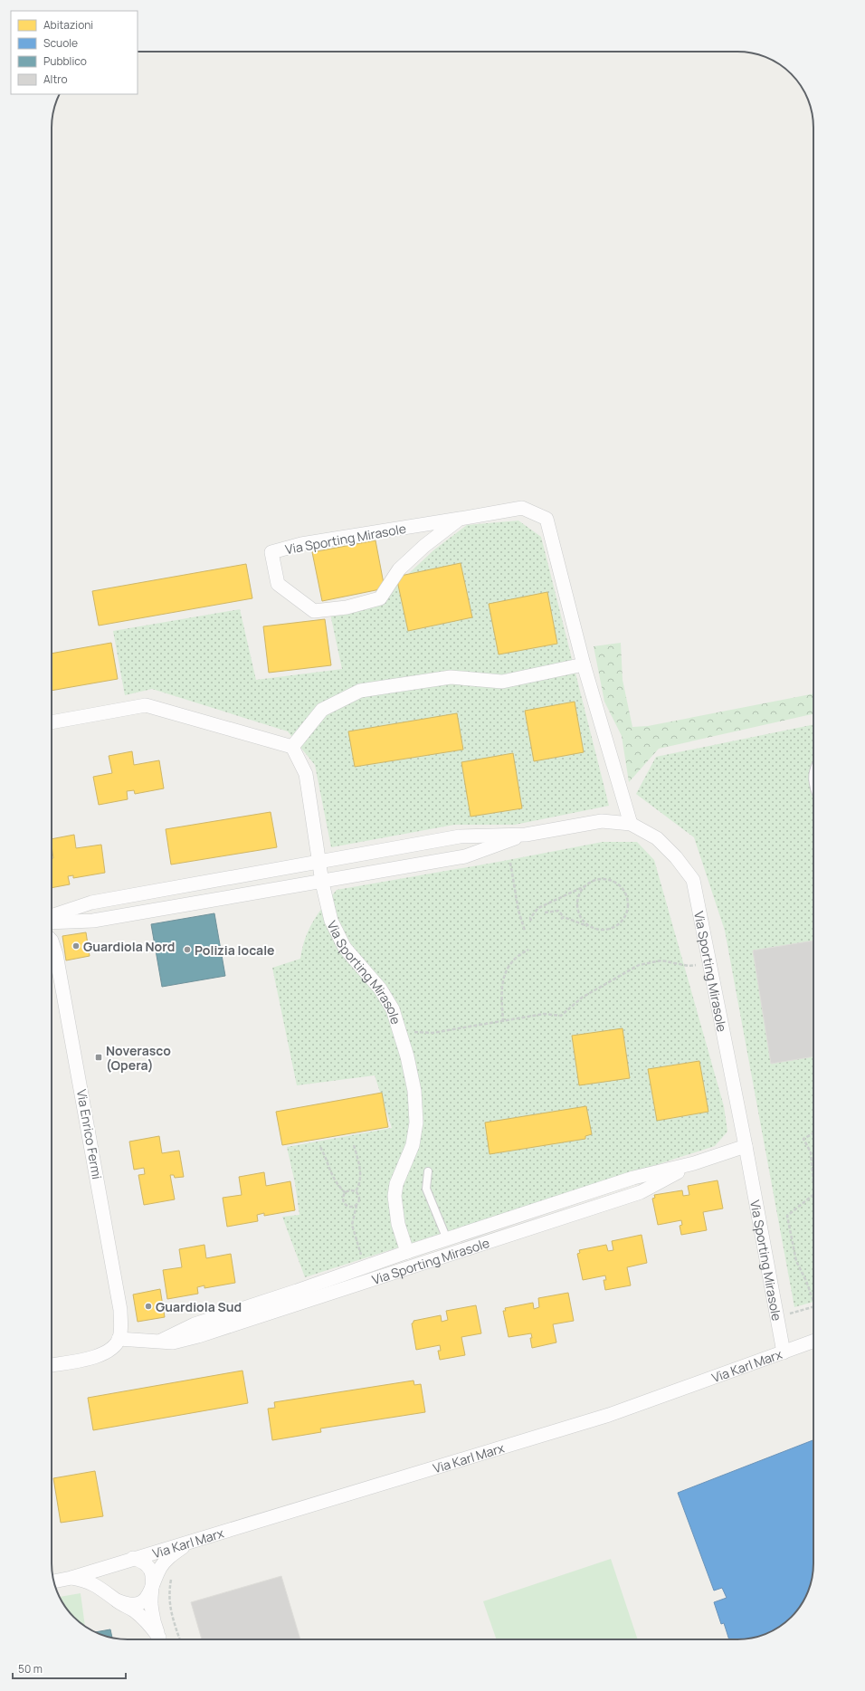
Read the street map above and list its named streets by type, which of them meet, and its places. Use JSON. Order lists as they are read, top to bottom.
{
  "streets": {
    "street": ["Via Sporting Mirasole", "Via Enrico Fermi", "Via Karl Marx"]
  },
  "crossings": [
    ["Via Sporting Mirasole", "Via Enrico Fermi"],
    ["Via Sporting Mirasole", "Via Karl Marx"]
  ],
  "places": {
    "other": ["Guardiola Nord", "Polizia locale", "Guardiola Sud"],
    "transit": ["Noverasco (Opera)"]
  },
  "legend": [
    "Abitazioni",
    "Scuole",
    "Pubblico",
    "Altro"
  ],
  "scale_bar": "50 m"
}
